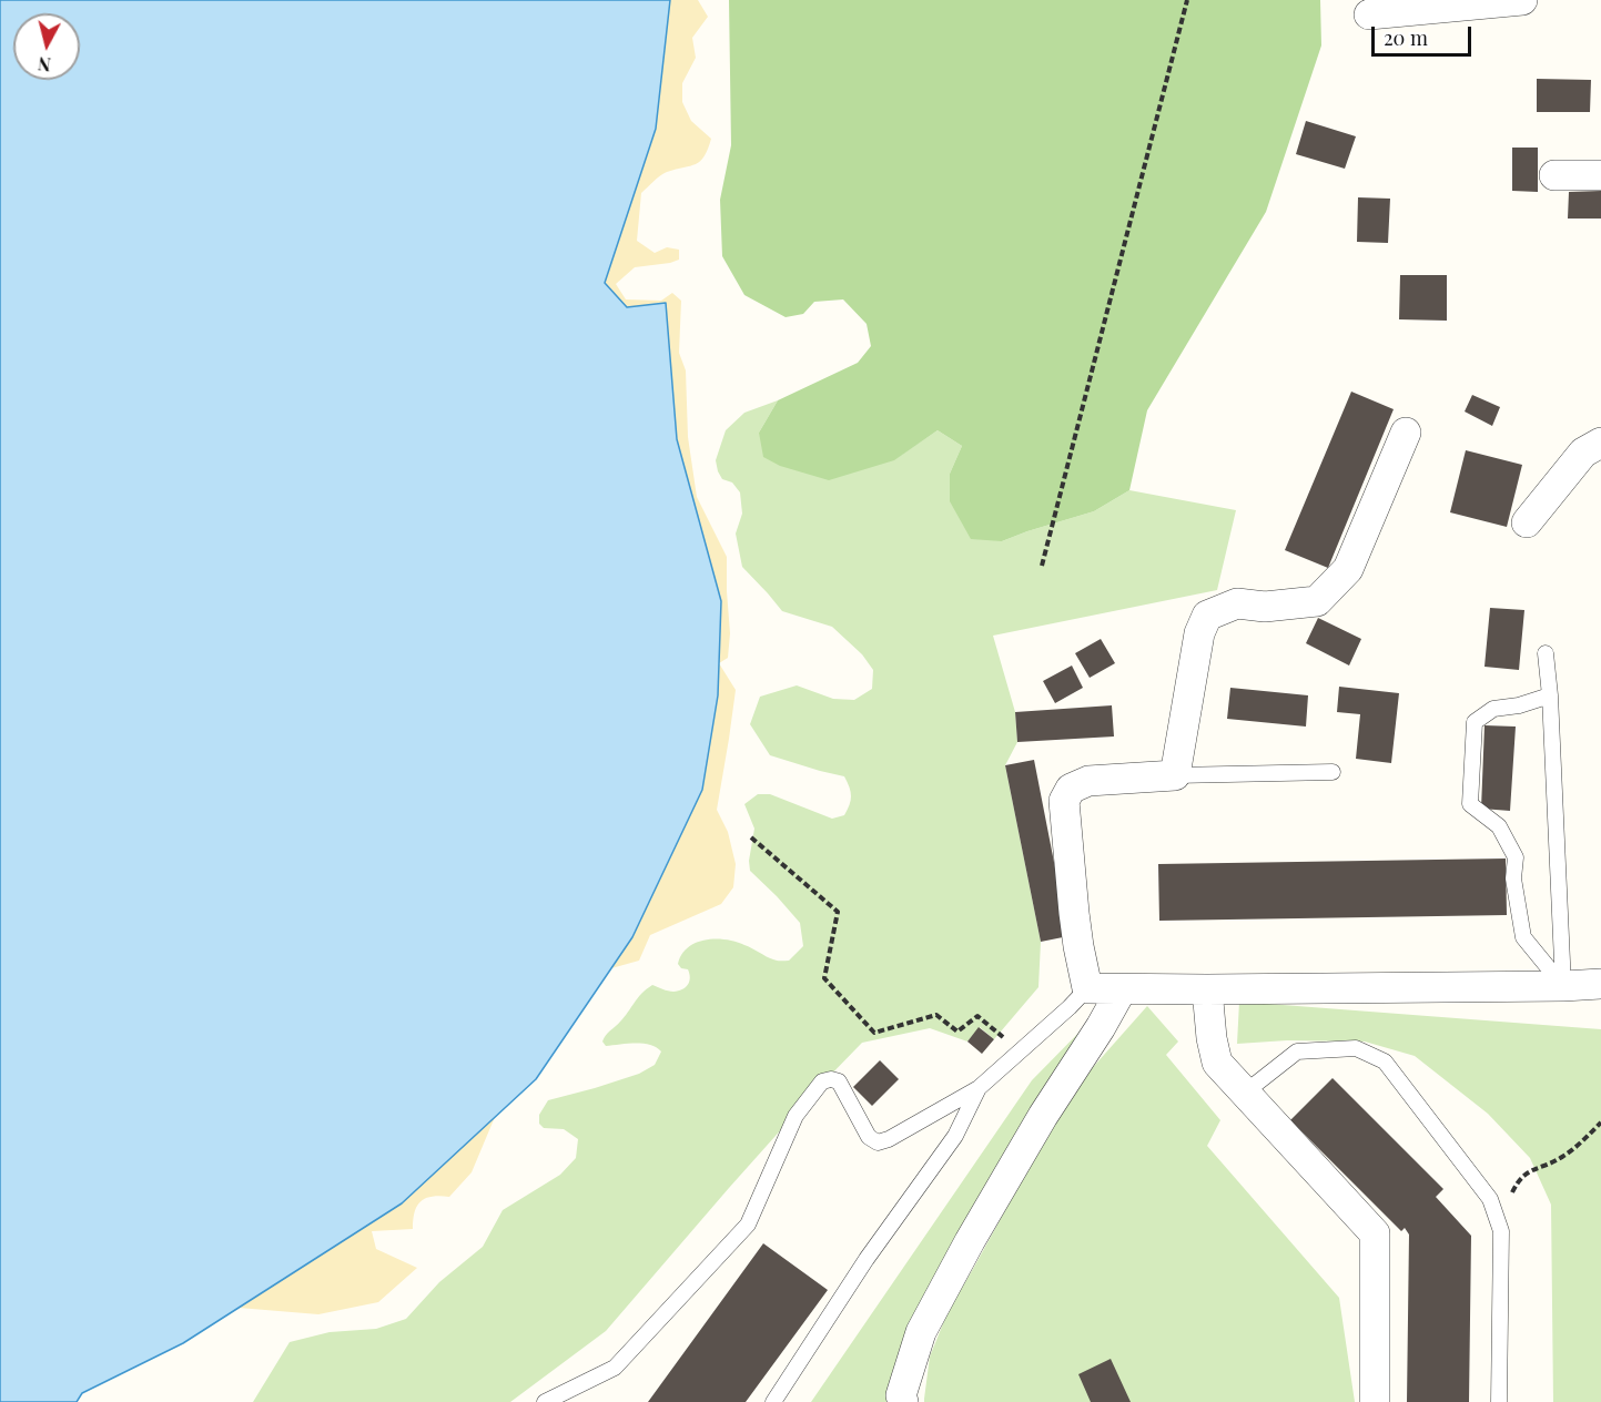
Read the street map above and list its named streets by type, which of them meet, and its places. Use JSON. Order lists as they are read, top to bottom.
{
  "scale_bar": "20 m",
  "north": "bottom"
}
